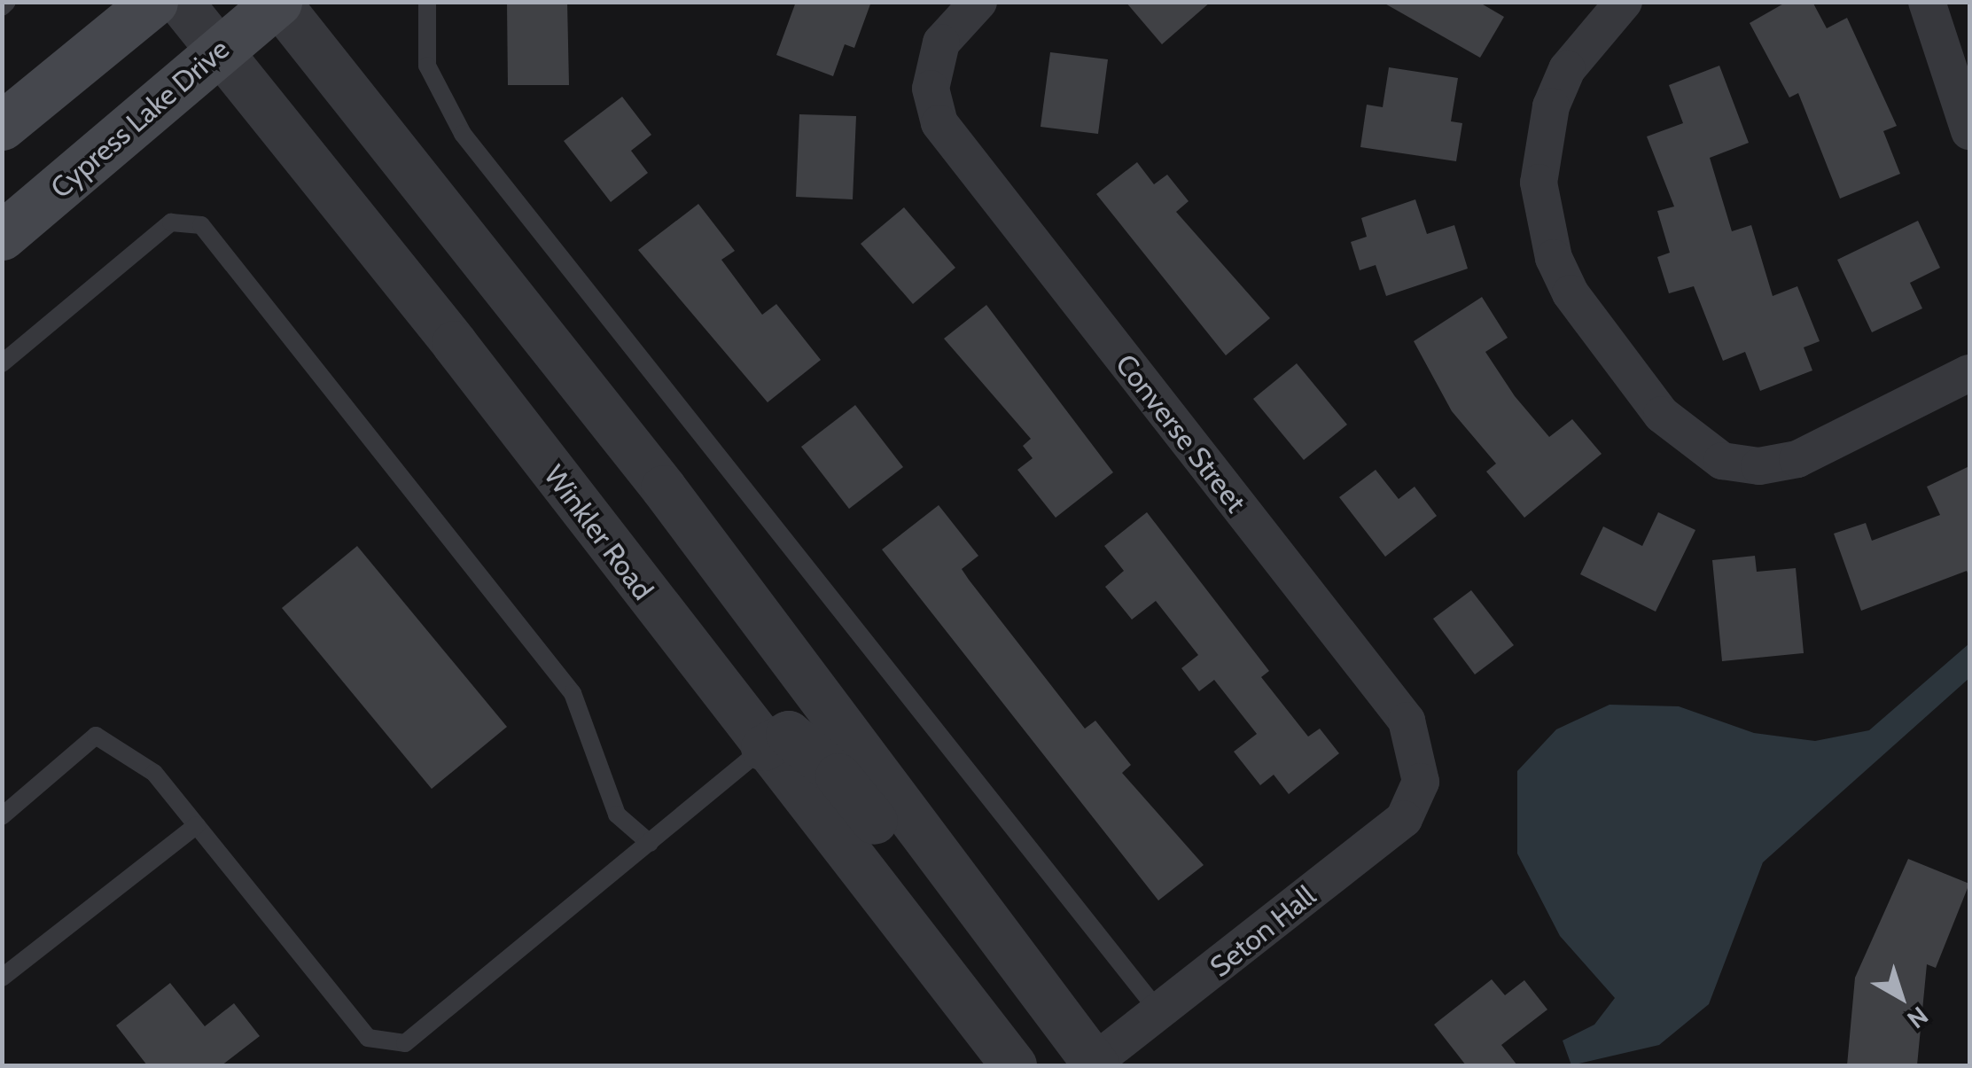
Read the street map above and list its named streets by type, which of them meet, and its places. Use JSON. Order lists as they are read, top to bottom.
{
  "streets": {
    "main road": ["Cypress Lake Drive"],
    "street": ["Converse Street", "Winkler Road", "Seton Hall"]
  },
  "crossings": [
    ["Cypress Lake Drive", "Winkler Road"],
    ["Converse Street", "Seton Hall"]
  ],
  "north": "bottom right"
}
